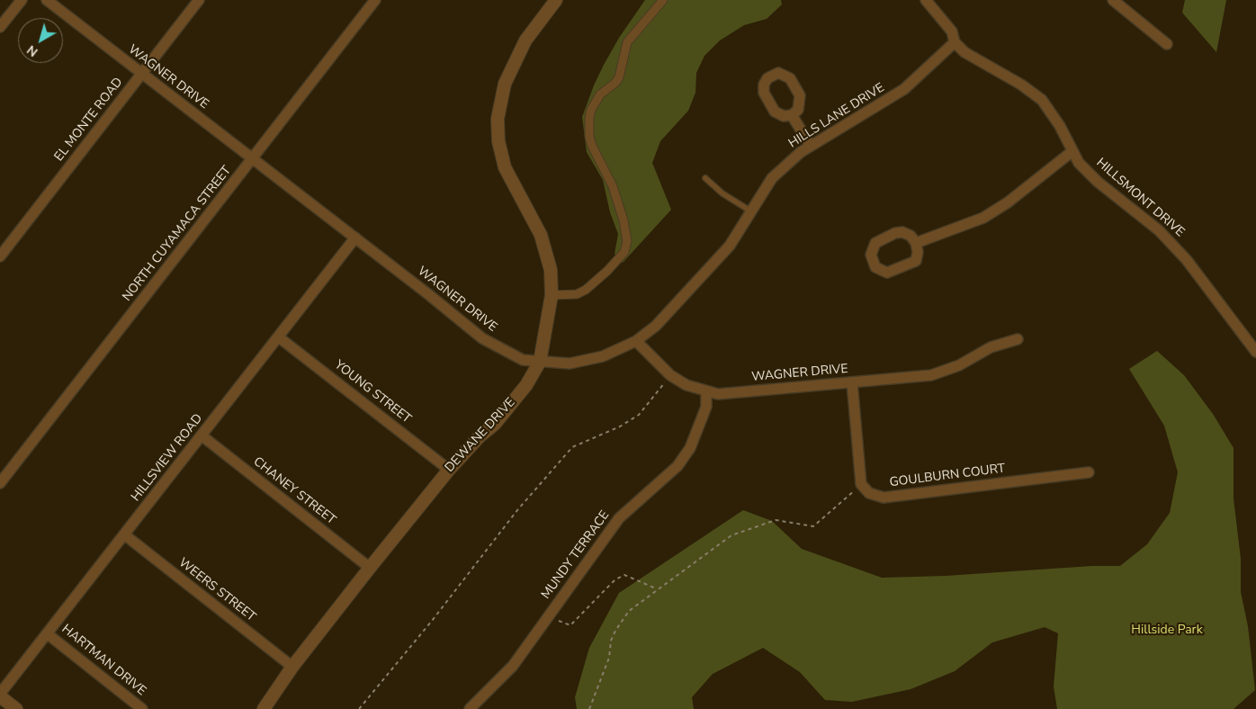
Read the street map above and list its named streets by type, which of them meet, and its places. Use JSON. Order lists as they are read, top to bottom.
{
  "streets": {
    "street": [
      "WAGNER DRIVE",
      "HILLS LANE DRIVE",
      "EL MONTE ROAD",
      "HILLSMONT DRIVE",
      "NORTH CUYAMACA STREET",
      "YOUNG STREET",
      "DEWANE DRIVE",
      "HILLSVIEW ROAD",
      "GOULBURN COURT",
      "CHANEY STREET",
      "MUNDY TERRACE",
      "WEERS STREET",
      "HARTMAN DRIVE"
    ]
  },
  "crossings": [
    ["WAGNER DRIVE", "HILLS LANE DRIVE"],
    ["WAGNER DRIVE", "EL MONTE ROAD"],
    ["WAGNER DRIVE", "NORTH CUYAMACA STREET"],
    ["WAGNER DRIVE", "DEWANE DRIVE"],
    ["WAGNER DRIVE", "HILLSVIEW ROAD"],
    ["WAGNER DRIVE", "MUNDY TERRACE"],
    ["HILLS LANE DRIVE", "HILLSMONT DRIVE"],
    ["YOUNG STREET", "DEWANE DRIVE"],
    ["YOUNG STREET", "HILLSVIEW ROAD"],
    ["DEWANE DRIVE", "CHANEY STREET"],
    ["DEWANE DRIVE", "WEERS STREET"],
    ["HILLSVIEW ROAD", "CHANEY STREET"],
    ["HILLSVIEW ROAD", "WEERS STREET"],
    ["HILLSVIEW ROAD", "HARTMAN DRIVE"]
  ],
  "parks": ["Hillside Park"],
  "north": "bottom left"
}
